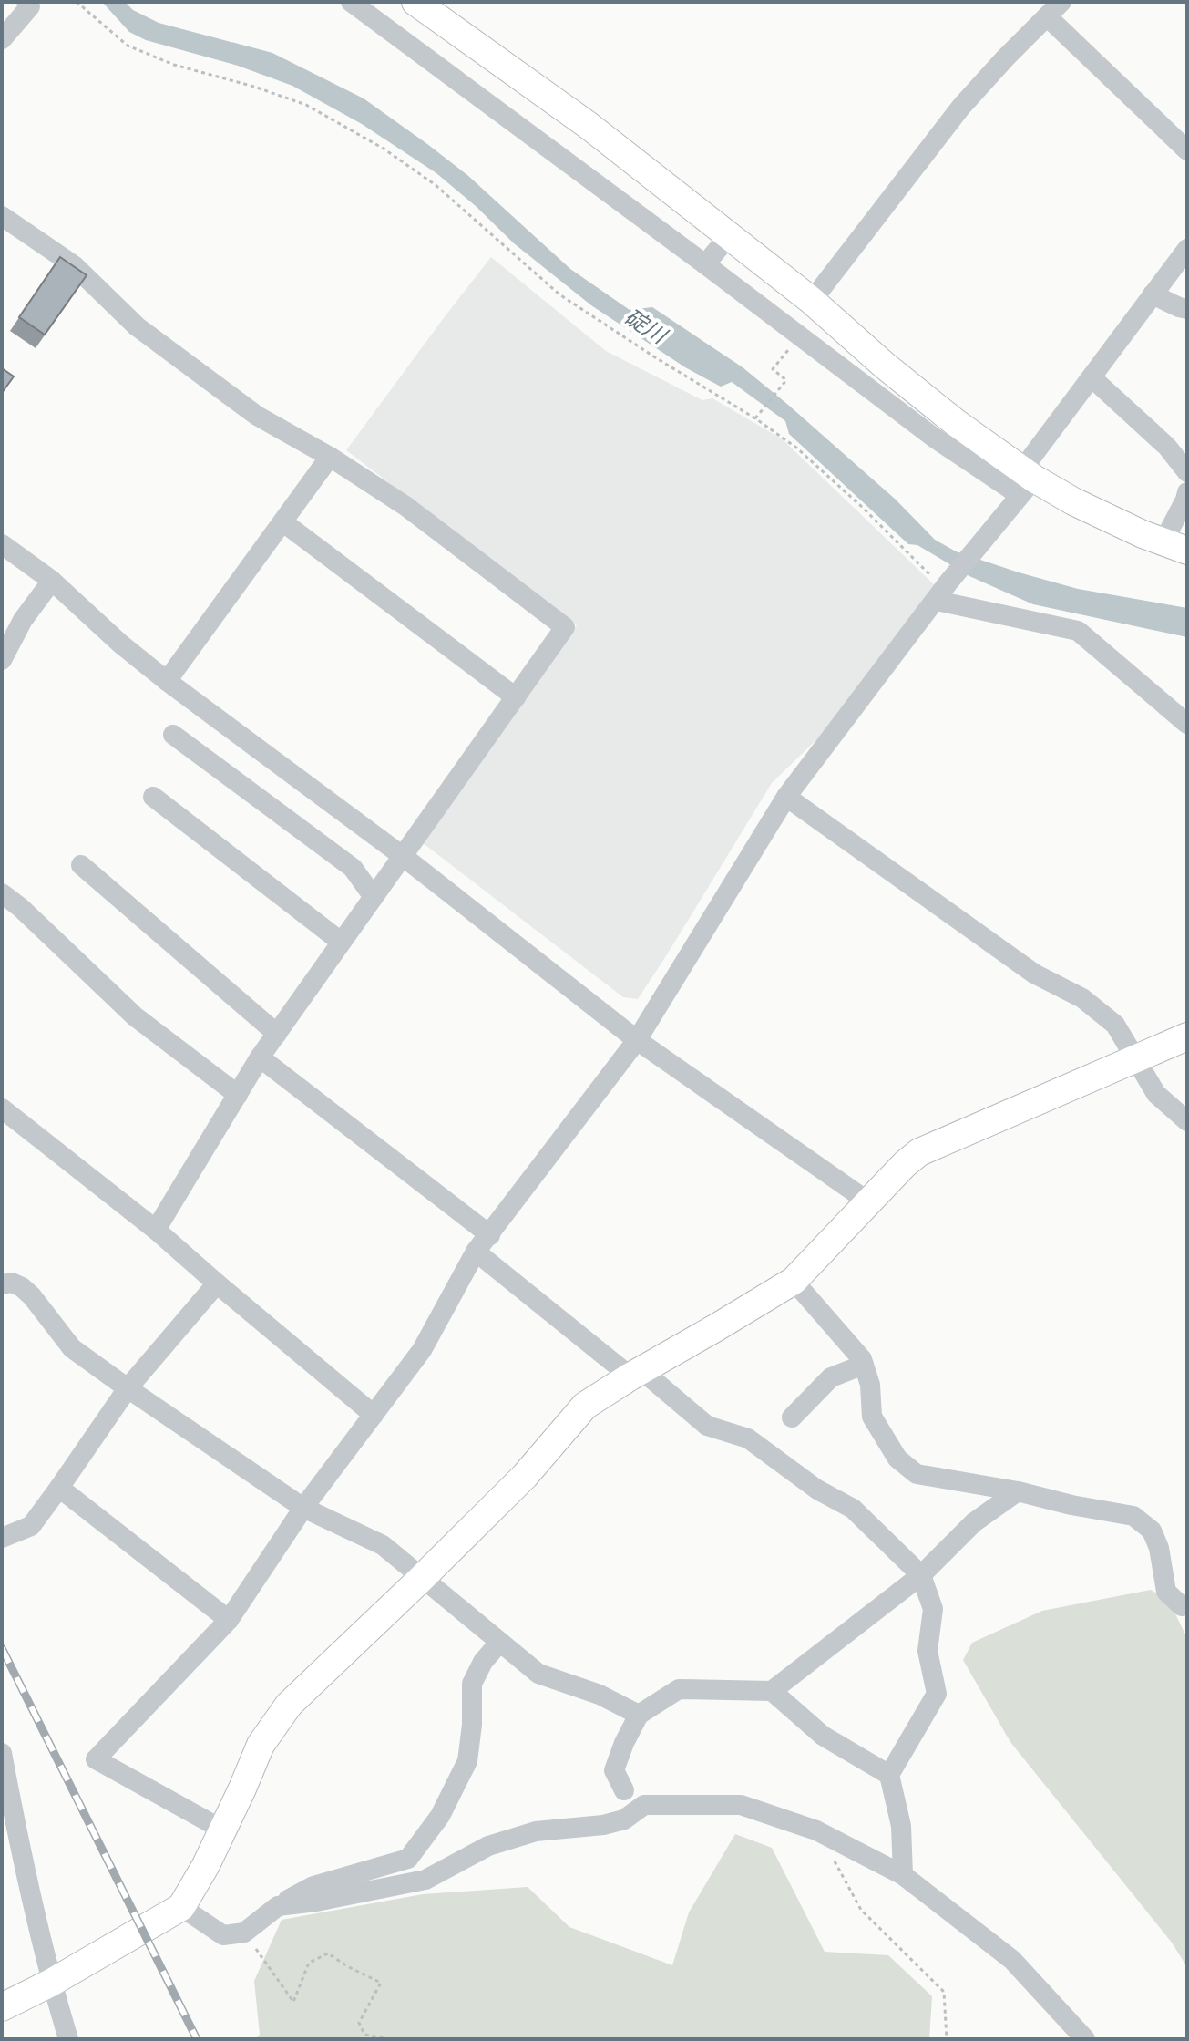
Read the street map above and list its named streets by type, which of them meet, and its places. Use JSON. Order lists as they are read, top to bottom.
{
  "water": ["碇川"]
}
